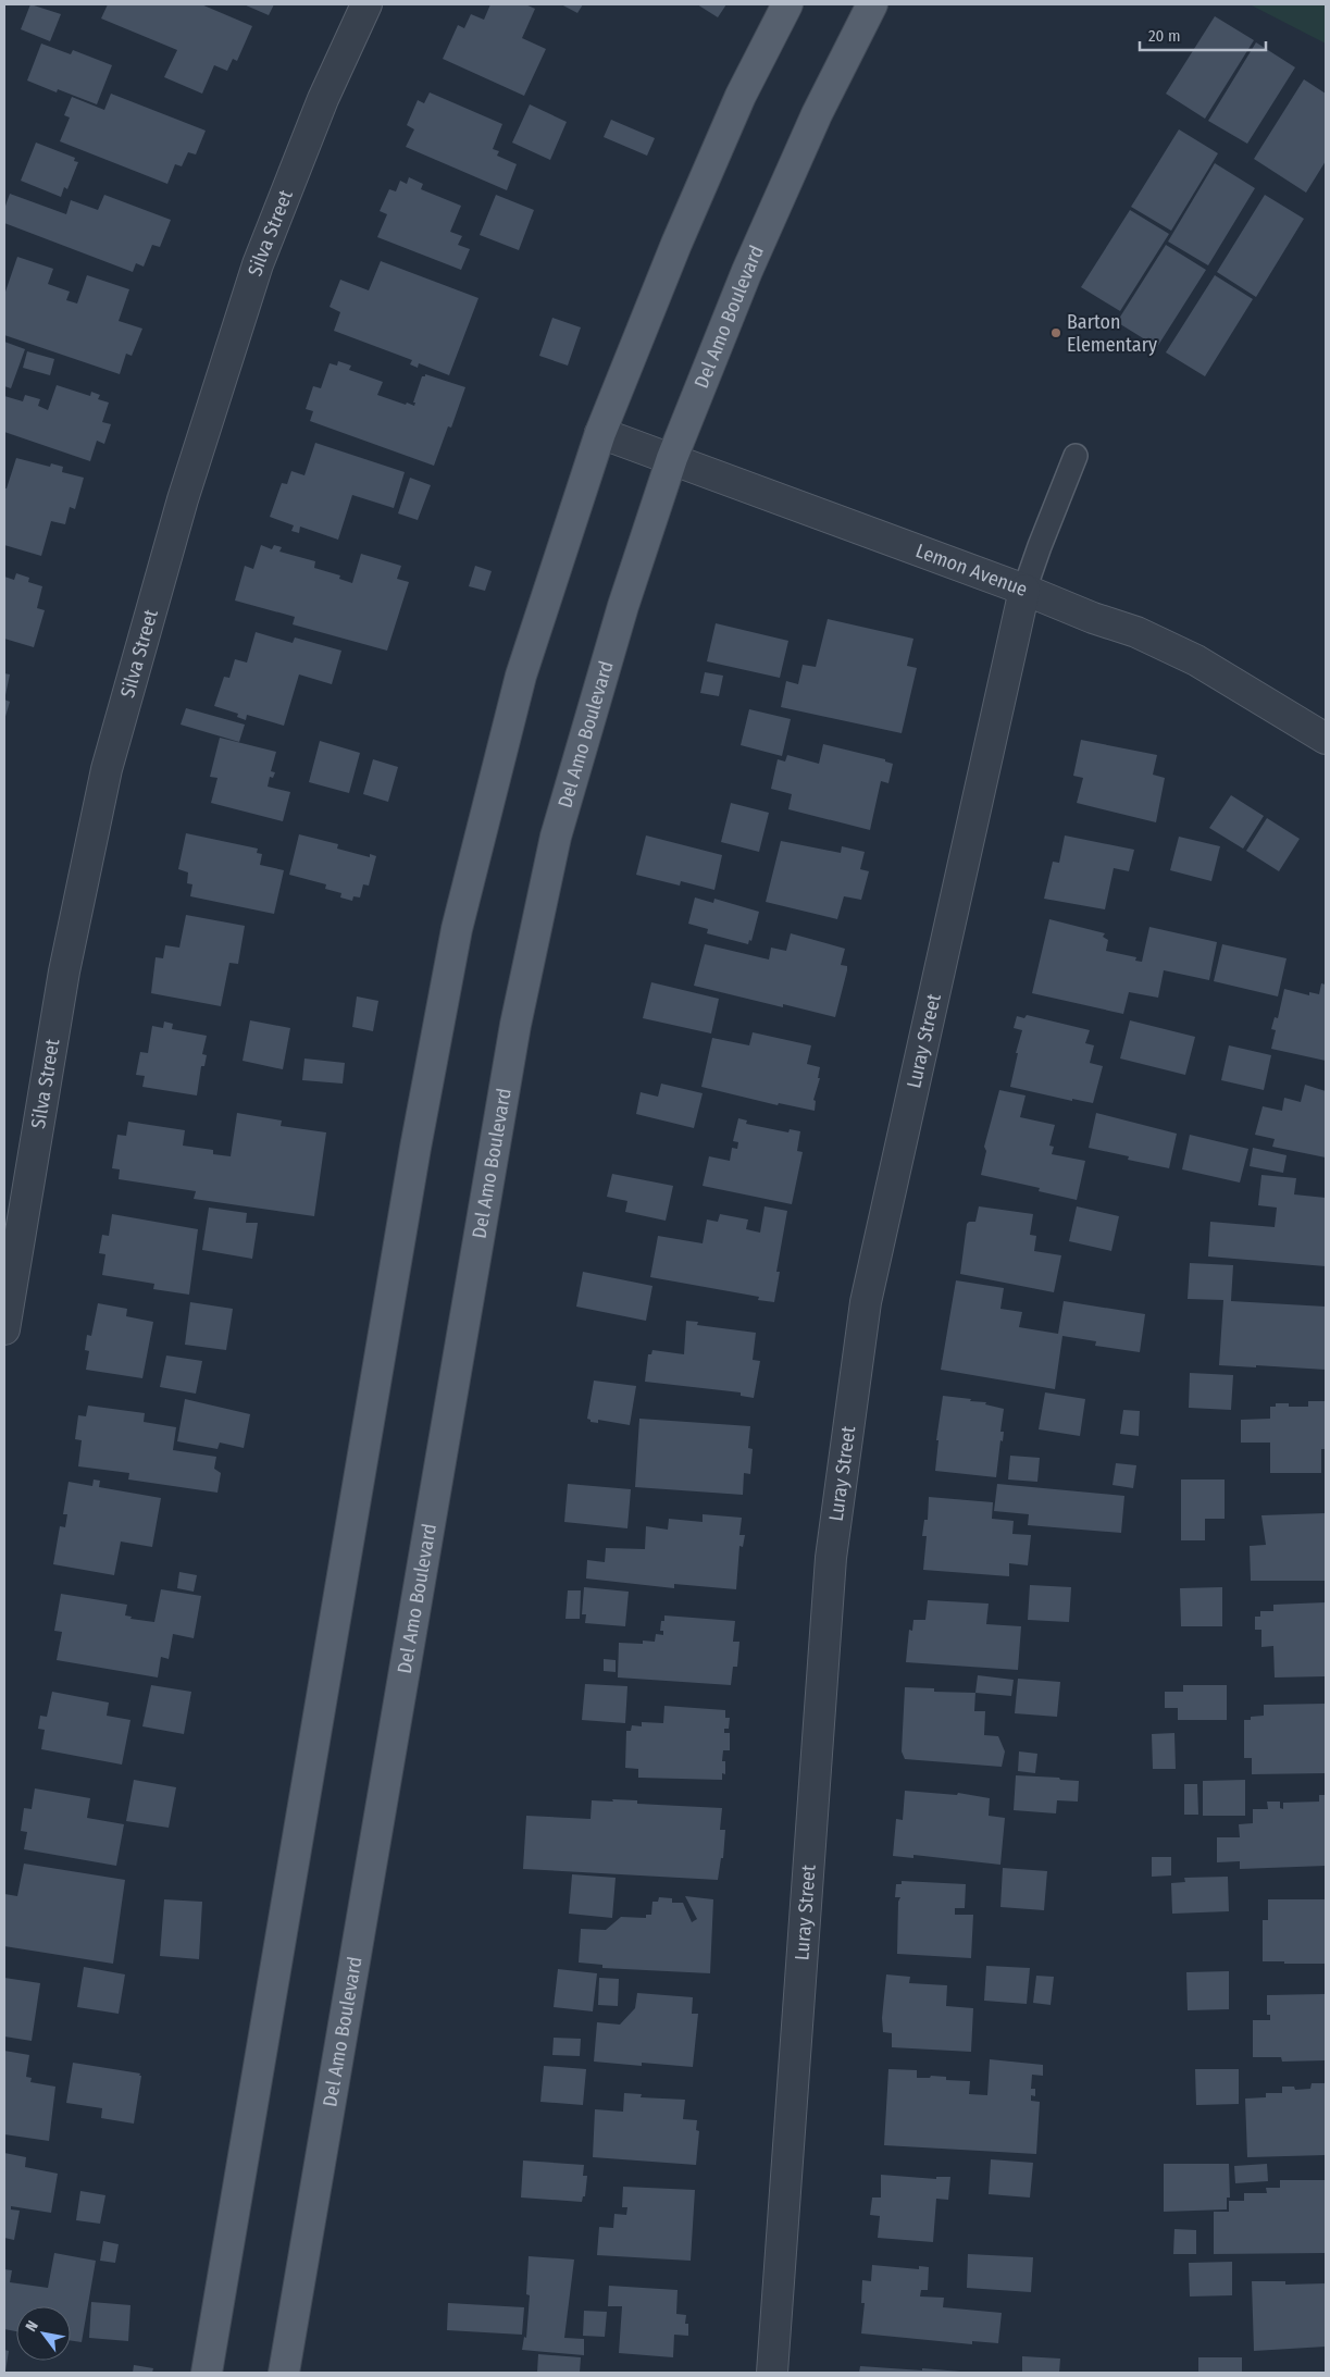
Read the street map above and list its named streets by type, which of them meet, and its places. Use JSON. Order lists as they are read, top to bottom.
{
  "streets": {
    "main road": ["Del Amo Boulevard"],
    "street": ["Silva Street", "Lemon Avenue", "Luray Street"]
  },
  "crossings": [
    ["Del Amo Boulevard", "Lemon Avenue"],
    ["Lemon Avenue", "Luray Street"]
  ],
  "places": ["Barton Elementary"],
  "scale_bar": "20 m",
  "north": "top left"
}
